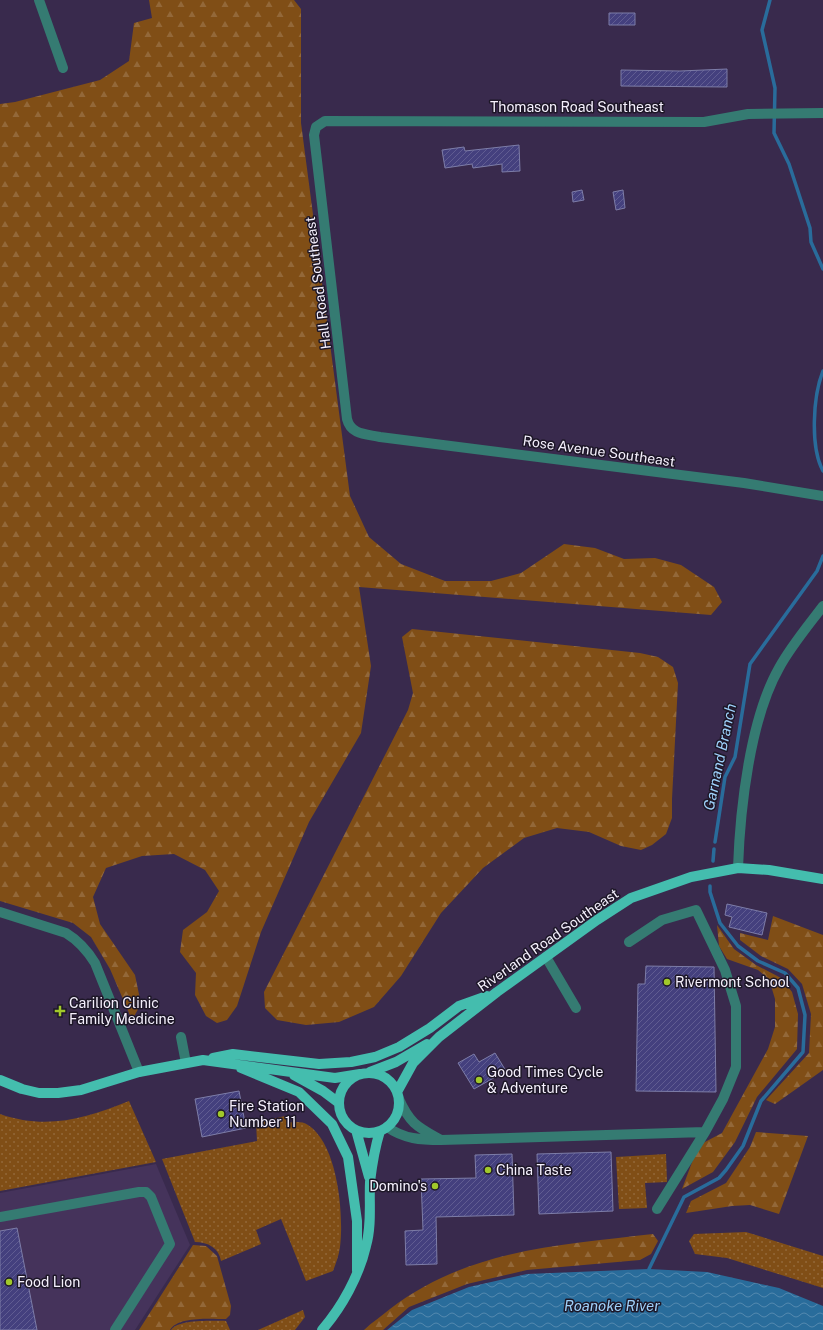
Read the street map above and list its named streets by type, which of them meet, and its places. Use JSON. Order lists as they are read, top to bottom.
{
  "streets": {
    "main road": ["Riverland Road Southeast"],
    "street": ["Thomason Road Southeast", "Hall Road Southeast", "Rose Avenue Southeast"]
  },
  "crossings": [
    ["Thomason Road Southeast", "Hall Road Southeast"],
    ["Hall Road Southeast", "Rose Avenue Southeast"]
  ],
  "water": ["Garnand Branch", "Roanoke River"],
  "places": {
    "other": [
      "Rivermont School",
      "Good Times Cycle & Adventure",
      "Fire Station Number 11",
      "China Taste",
      "Domino's",
      "Food Lion"
    ],
    "health": ["Carilion Clinic Family Medicine"]
  }
}
